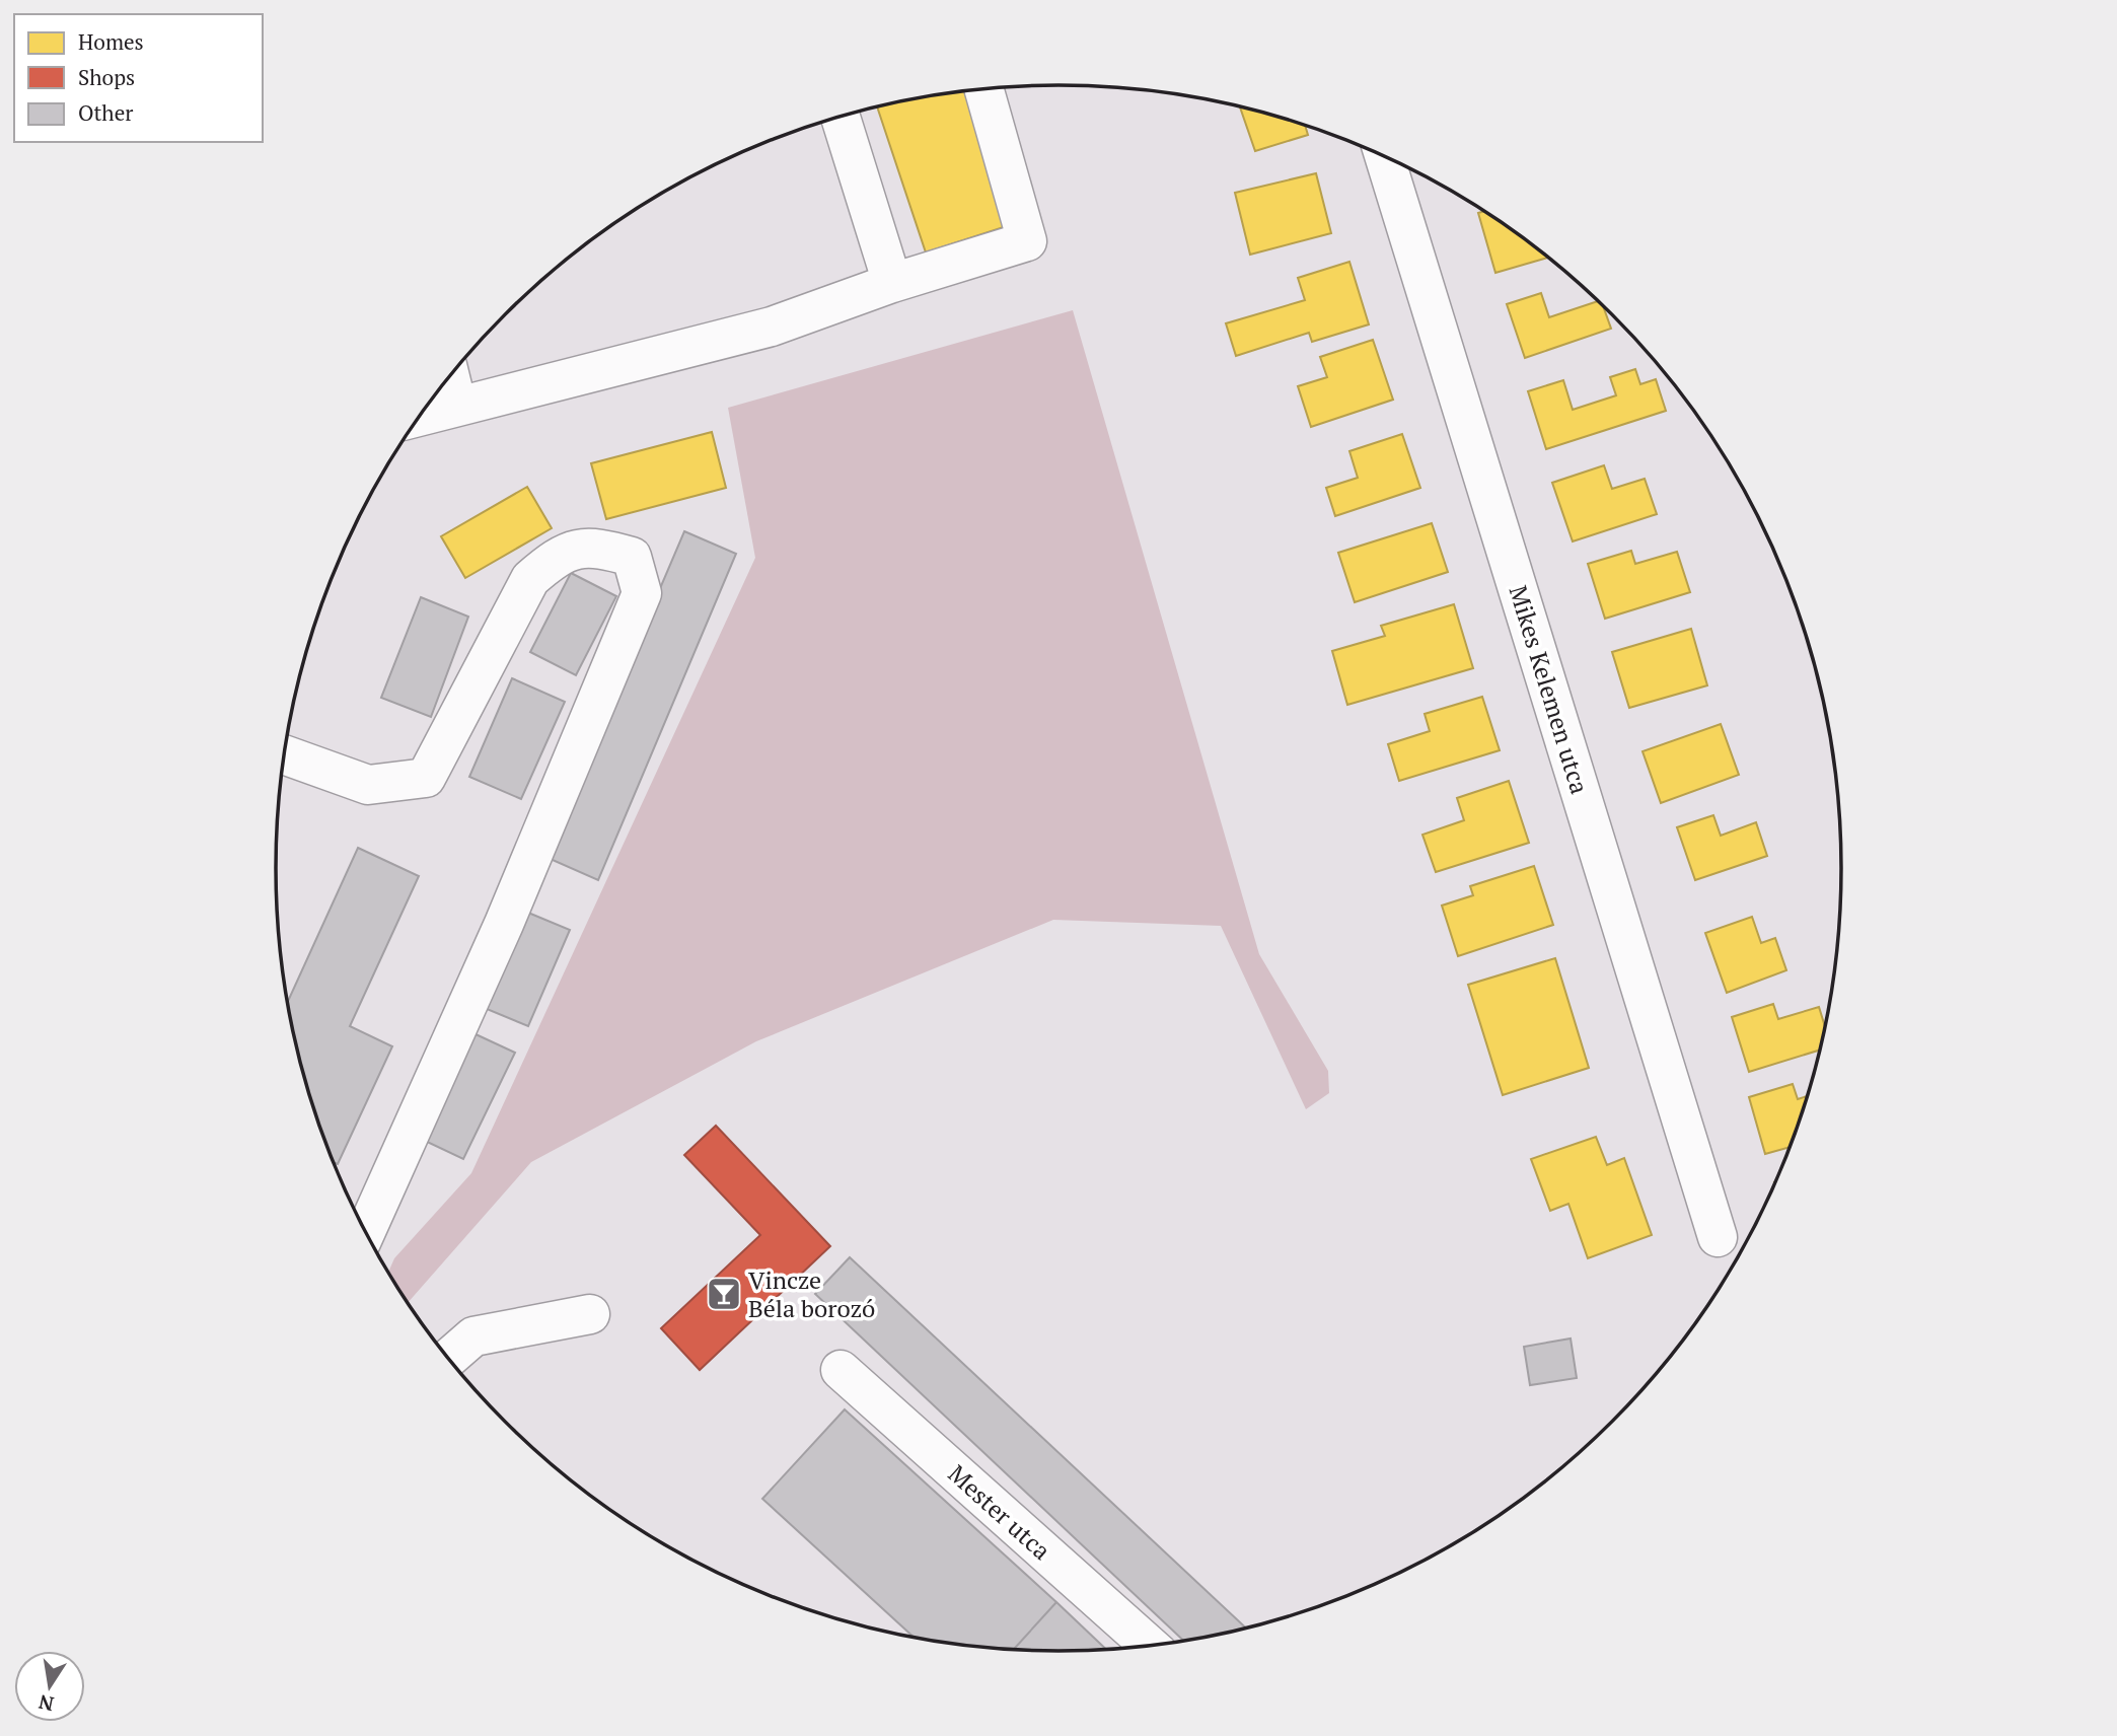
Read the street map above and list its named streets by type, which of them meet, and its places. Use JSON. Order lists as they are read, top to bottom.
{
  "streets": {
    "street": ["Mikes Kelemen utca", "Mester utca"]
  },
  "places": {
    "bar": ["Vincze Béla borozó"]
  },
  "legend": ["Homes", "Shops", "Other"],
  "north": "bottom"
}
